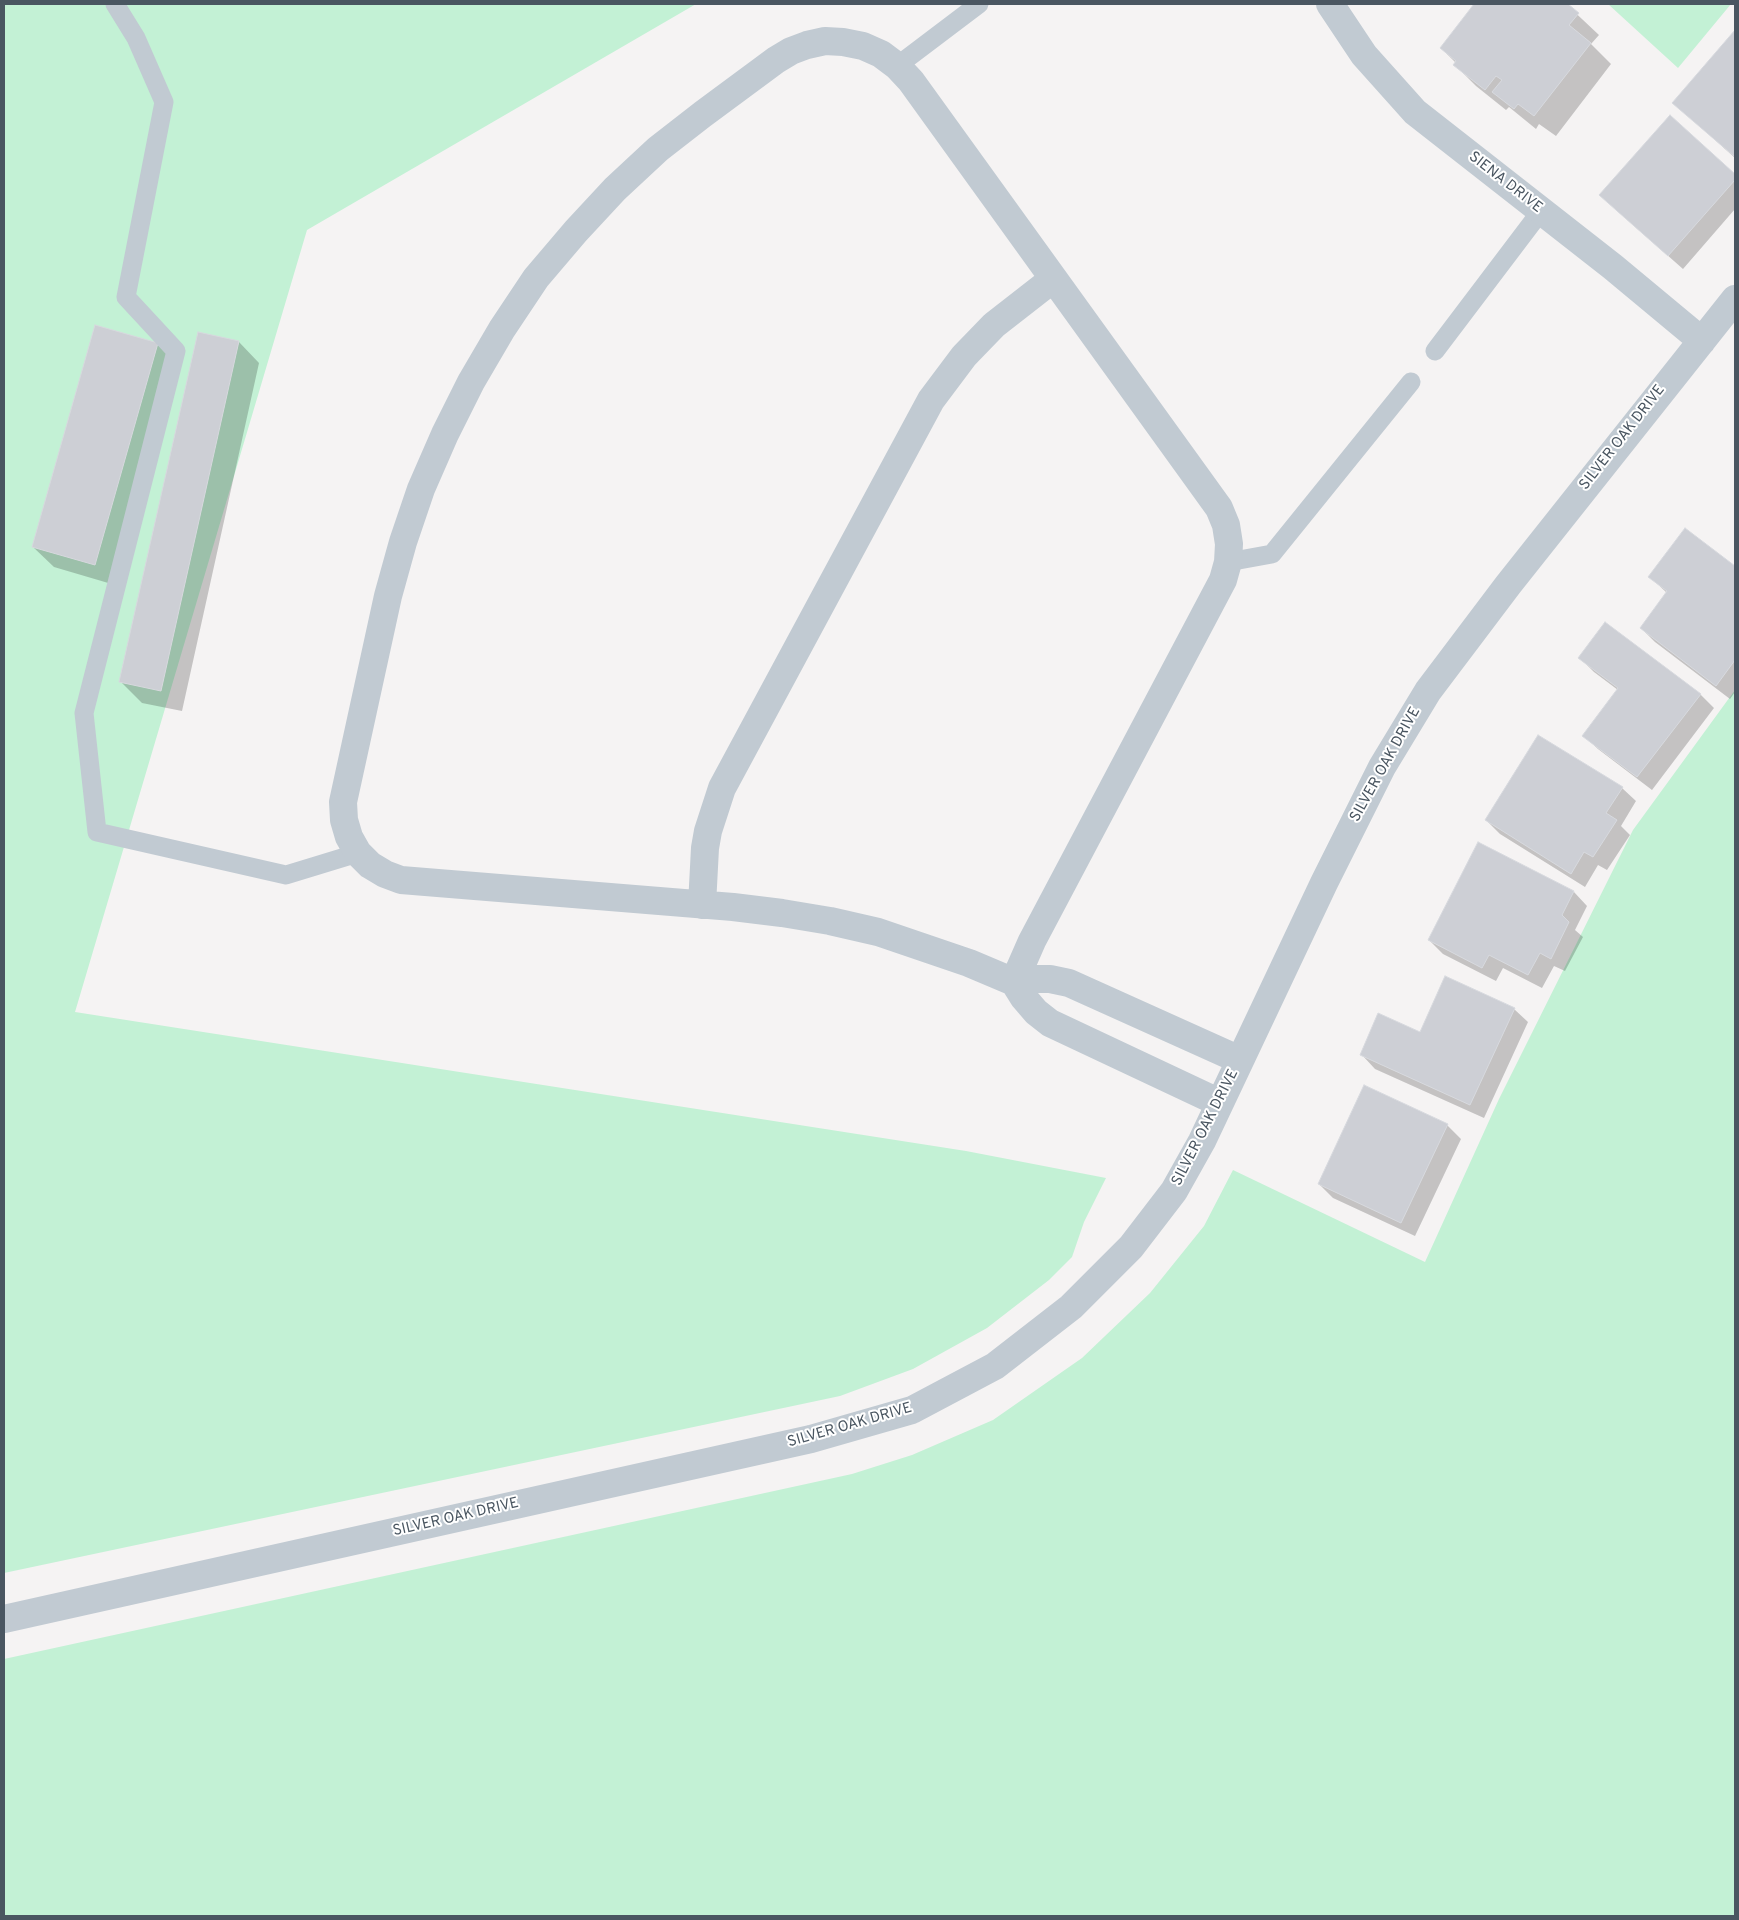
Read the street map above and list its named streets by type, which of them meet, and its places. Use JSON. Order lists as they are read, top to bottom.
{
  "streets": {
    "street": ["SIENA DRIVE", "SILVER OAK DRIVE"]
  },
  "crossings": [
    ["SIENA DRIVE", "SILVER OAK DRIVE"]
  ]
}
